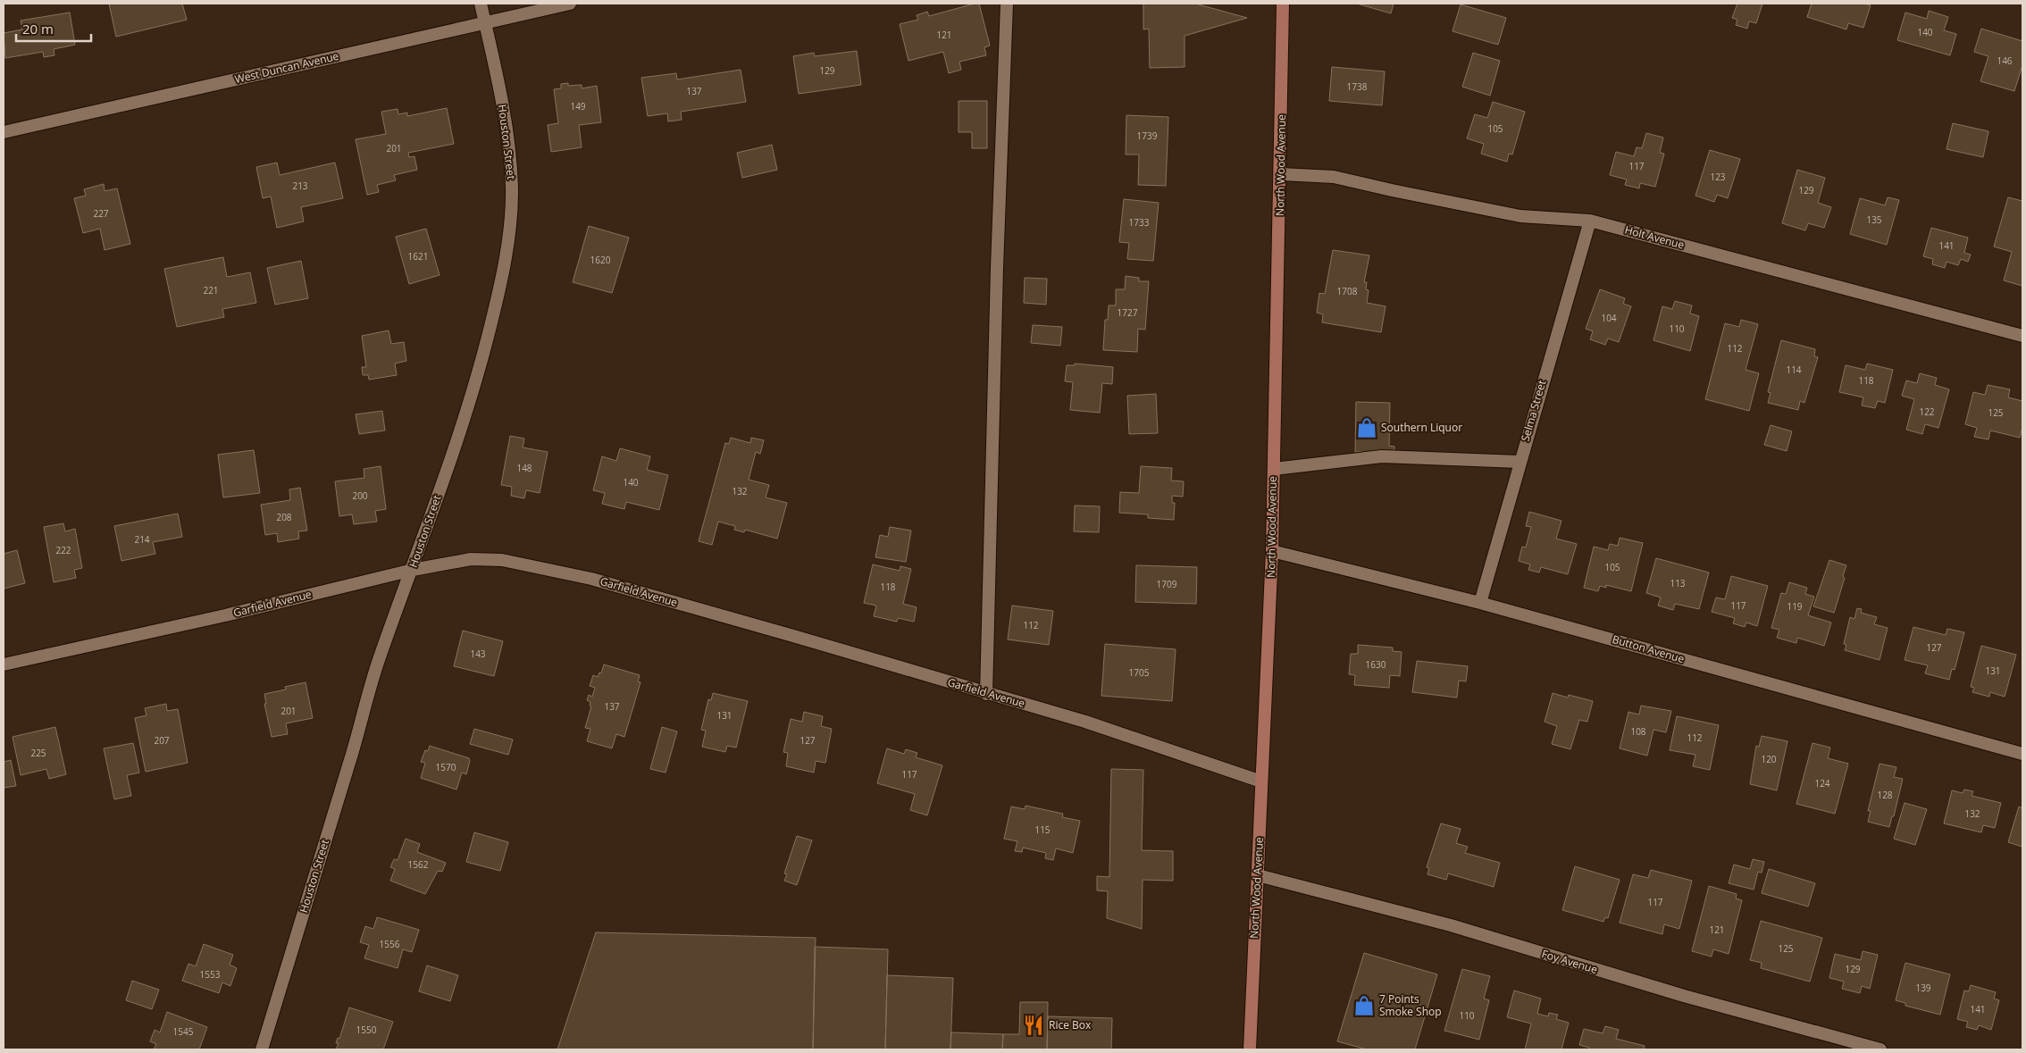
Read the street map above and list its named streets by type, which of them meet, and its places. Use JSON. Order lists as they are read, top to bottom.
{
  "streets": {
    "main road": ["North Wood Avenue"],
    "street": [
      "West Duncan Avenue",
      "Houston Street",
      "Holt Avenue",
      "Selma Street",
      "Garfield Avenue",
      "Button Avenue",
      "Foy Avenue"
    ]
  },
  "crossings": [
    ["West Duncan Avenue", "Houston Street"],
    ["Houston Street", "Garfield Avenue"],
    ["North Wood Avenue", "Holt Avenue"],
    ["North Wood Avenue", "Garfield Avenue"],
    ["North Wood Avenue", "Button Avenue"],
    ["North Wood Avenue", "Foy Avenue"],
    ["Holt Avenue", "Selma Street"],
    ["Selma Street", "Button Avenue"]
  ],
  "places": {
    "shop": ["Southern Liquor", "7 Points Smoke Shop"],
    "restaurant": ["Rice Box"]
  },
  "house_numbers": [
    "140",
    "121",
    "146",
    "129",
    "1738",
    "137",
    "149",
    "105",
    "1739",
    "201",
    "117",
    "123",
    "213",
    "129",
    "227",
    "135",
    "1733",
    "141",
    "1621",
    "1620",
    "221",
    "1708",
    "1727",
    "104",
    "110",
    "112",
    "114",
    "118",
    "122",
    "125",
    "148",
    "140",
    "132",
    "200",
    "208",
    "214",
    "222",
    "105",
    "113",
    "1709",
    "118",
    "117",
    "119",
    "112",
    "127",
    "143",
    "1630",
    "131",
    "1705",
    "137",
    "201",
    "131",
    "108",
    "112",
    "207",
    "127",
    "225",
    "120",
    "1570",
    "117",
    "124",
    "128",
    "132",
    "115",
    "1562",
    "117",
    "121",
    "1556",
    "125",
    "129",
    "1553",
    "139",
    "141",
    "110",
    "1550",
    "1545"
  ],
  "scale_bar": "20 m"
}
